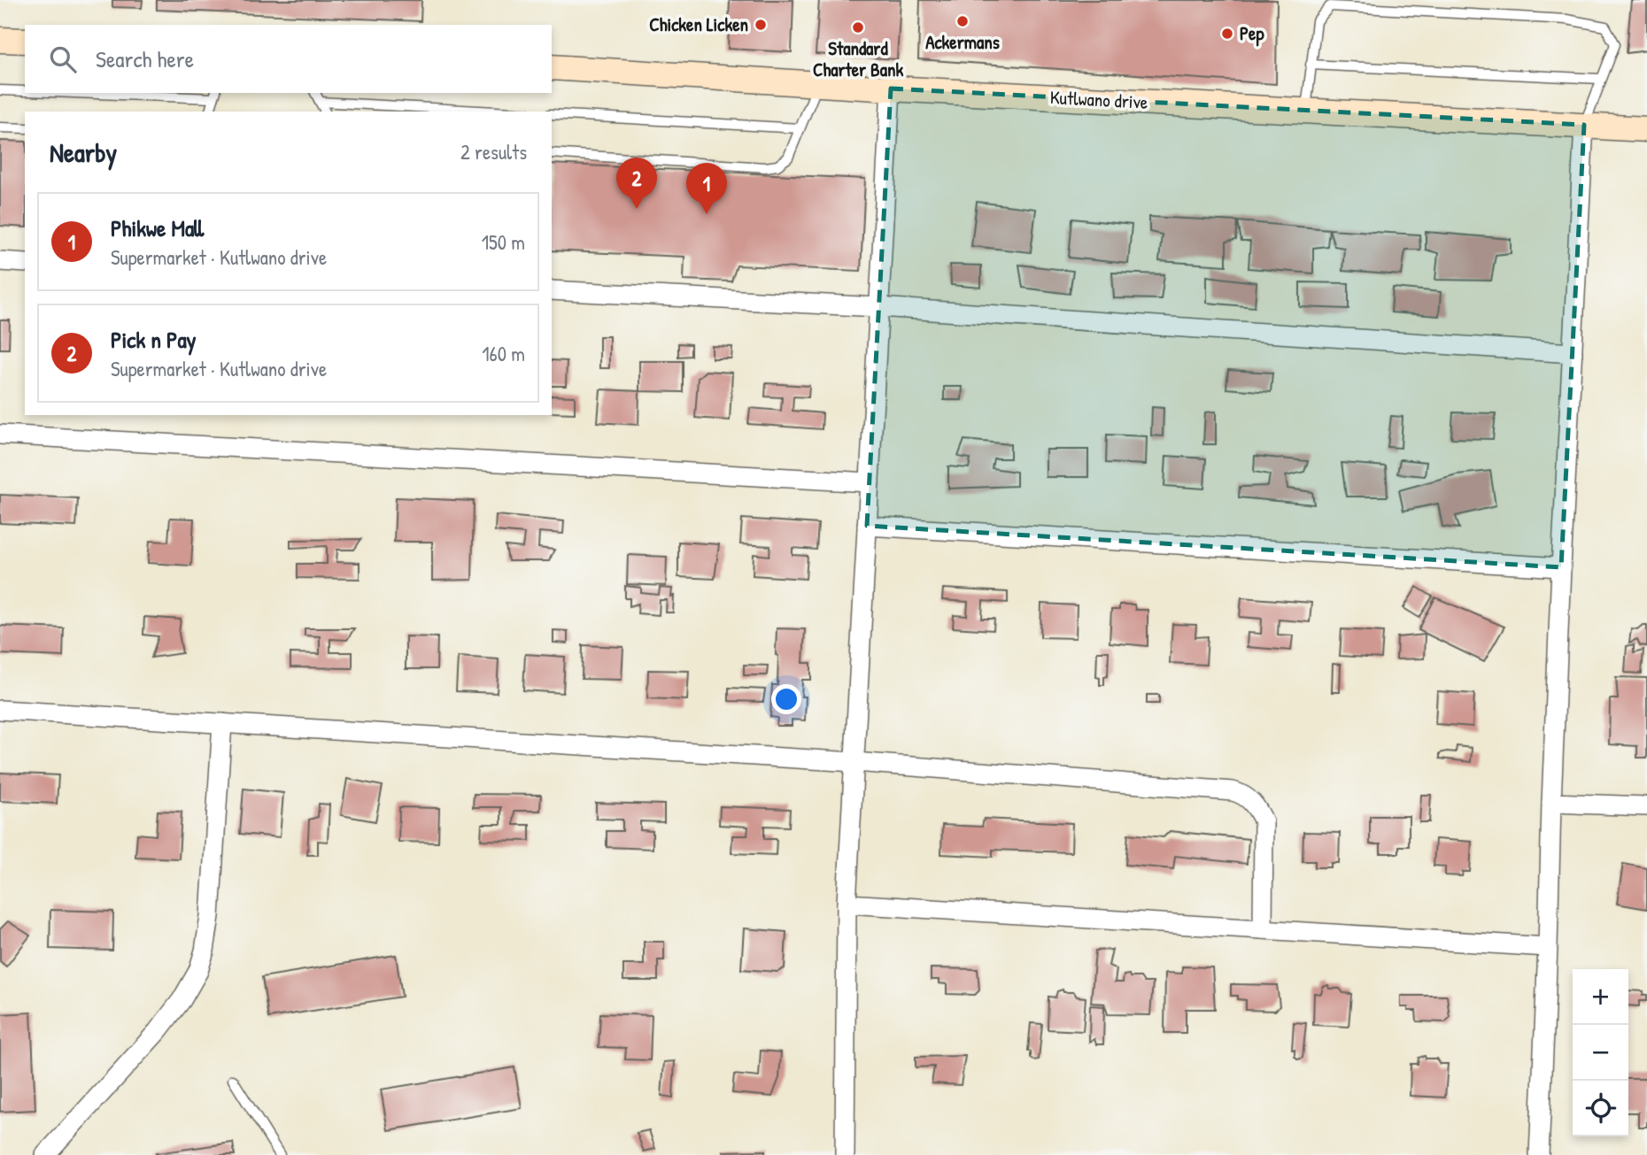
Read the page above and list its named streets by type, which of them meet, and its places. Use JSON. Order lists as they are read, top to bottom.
{
  "streets": {
    "street": ["Kutlwano drive"]
  },
  "places": [
    "Ackermans",
    "Chicken Licken",
    "Standard Charter Bank",
    "Pep"
  ],
  "page": {
    "search": "Search here",
    "heading": ["Nearby", "2 results"],
    "pins": ["2", "1"],
    "list": [
      {
        "mark": "1",
        "name": "Phikwe Mall",
        "note": "Supermarket · Kutlwano drive",
        "value": "150 m"
      },
      {
        "mark": "2",
        "name": "Pick n Pay",
        "note": "Supermarket · Kutlwano drive",
        "value": "160 m"
      }
    ],
    "map_buttons": ["+", "−"]
  }
}
